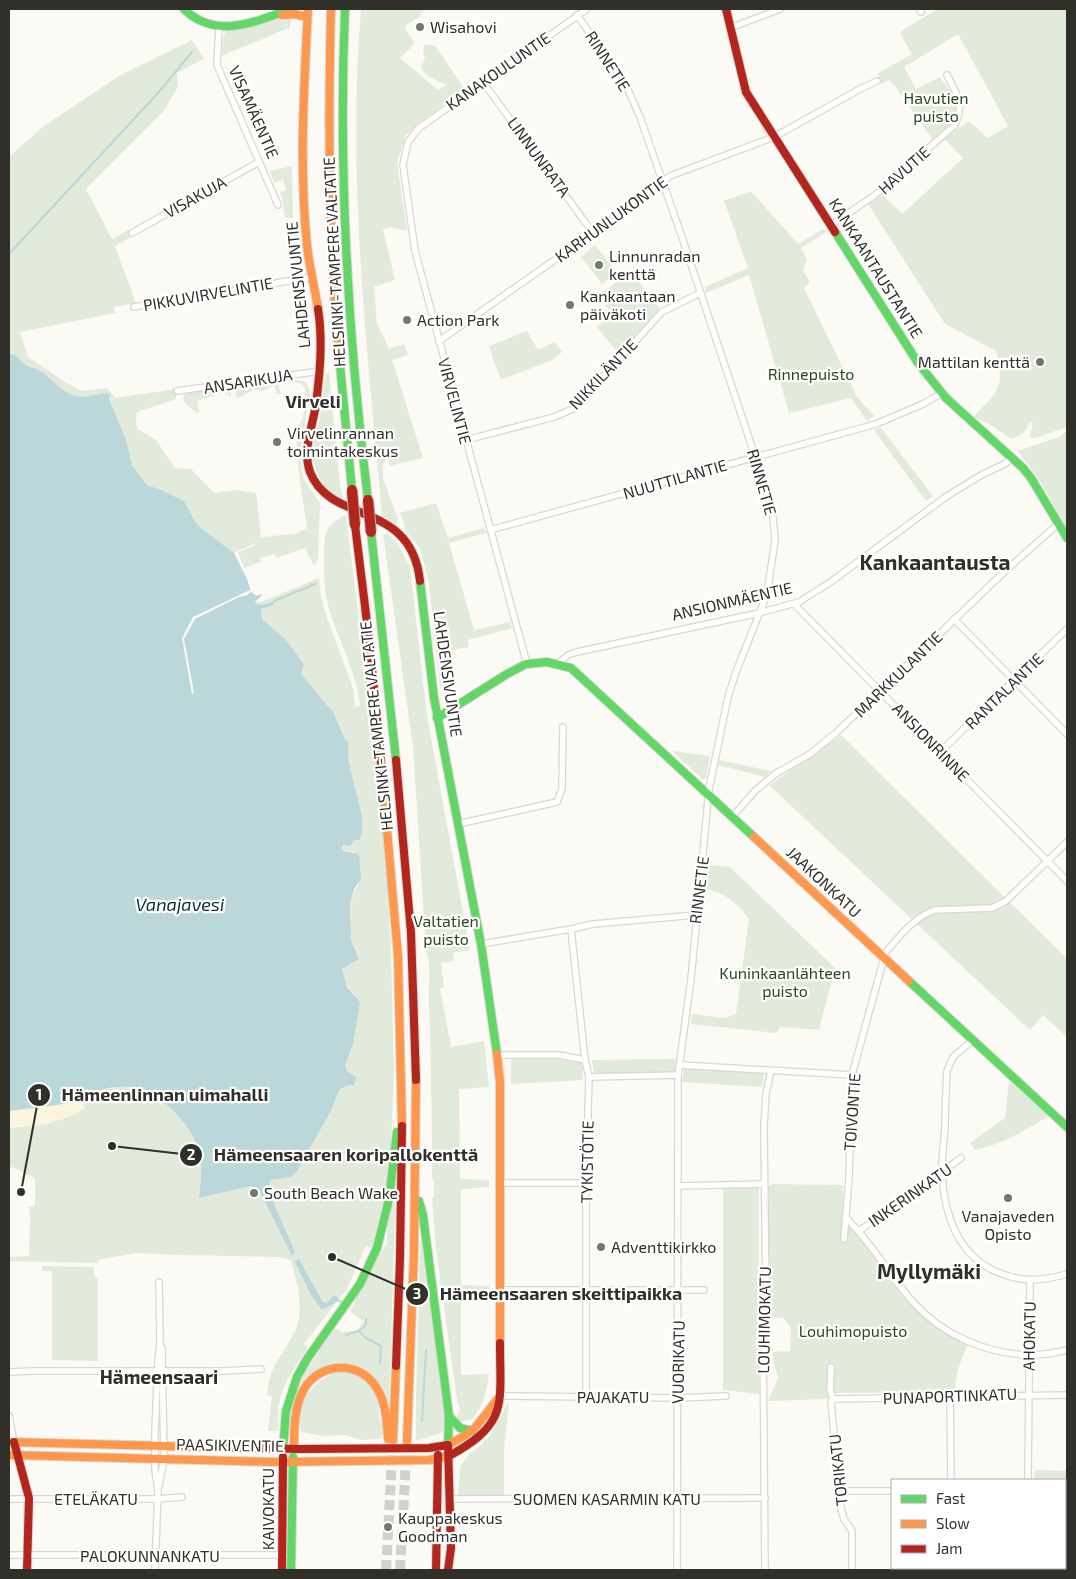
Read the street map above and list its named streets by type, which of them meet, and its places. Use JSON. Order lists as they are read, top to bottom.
{
  "streets": {
    "main road": [
      "HELSINKI-TAMPERE VALTATIE",
      "KANKAANTAUSTANTIE",
      "LAHDENSIVUNTIE",
      "ANSIONMÄENTIE",
      "JAAKONKATU",
      "PAASIKIVENTIE",
      "KAIVOKATU"
    ],
    "street": [
      "RINNETIE",
      "KANAKOULUNTIE",
      "VISAMÄENTIE",
      "LINNUNRATA",
      "HAVUTIE",
      "VISAKUJA",
      "KARHUNLUKONTIE",
      "PIKKUVIRVELINTIE",
      "NIKKILÄNTIE",
      "ANSARIKUJA",
      "VIRVELINTIE",
      "NUUTTILANTIE",
      "MARKKULANTIE",
      "RANTALANTIE",
      "ANSIONRINNE",
      "TOIVONTIE",
      "TYKISTÖTIE",
      "INKERINKATU",
      "LOUHIMOKATU",
      "AHOKATU",
      "VUORIKATU",
      "PUNAPORTINKATU",
      "PAJAKATU",
      "TORIKATU",
      "ETELÄKATU",
      "SUOMEN KASARMIN KATU",
      "PALOKUNNANKATU"
    ]
  },
  "crossings": [
    ["RINNETIE", "KANAKOULUNTIE"],
    ["RINNETIE", "KARHUNLUKONTIE"],
    ["RINNETIE", "NIKKILÄNTIE"],
    ["RINNETIE", "NUUTTILANTIE"],
    ["RINNETIE", "ANSIONMÄENTIE"],
    ["RINNETIE", "JAAKONKATU"],
    ["RINNETIE", "VUORIKATU"],
    ["KANAKOULUNTIE", "LINNUNRATA"],
    ["KANAKOULUNTIE", "VIRVELINTIE"],
    ["VISAMÄENTIE", "VISAKUJA"],
    ["LINNUNRATA", "KARHUNLUKONTIE"],
    ["HAVUTIE", "KANKAANTAUSTANTIE"],
    ["KARHUNLUKONTIE", "KANKAANTAUSTANTIE"],
    ["KARHUNLUKONTIE", "VIRVELINTIE"],
    ["HELSINKI-TAMPERE VALTATIE", "KAIVOKATU"],
    ["KANKAANTAUSTANTIE", "NUUTTILANTIE"],
    ["KANKAANTAUSTANTIE", "ANSIONMÄENTIE"],
    ["KANKAANTAUSTANTIE", "MARKKULANTIE"],
    ["LAHDENSIVUNTIE", "PIKKUVIRVELINTIE"],
    ["LAHDENSIVUNTIE", "ANSARIKUJA"],
    ["LAHDENSIVUNTIE", "ANSIONMÄENTIE"],
    ["LAHDENSIVUNTIE", "PAJAKATU"],
    ["LAHDENSIVUNTIE", "PAASIKIVENTIE"],
    ["NIKKILÄNTIE", "VIRVELINTIE"],
    ["VIRVELINTIE", "NUUTTILANTIE"],
    ["VIRVELINTIE", "ANSIONMÄENTIE"],
    ["ANSIONMÄENTIE", "ANSIONRINNE"],
    ["ANSIONMÄENTIE", "JAAKONKATU"],
    ["MARKKULANTIE", "ANSIONRINNE"],
    ["MARKKULANTIE", "JAAKONKATU"],
    ["RANTALANTIE", "ANSIONRINNE"],
    ["JAAKONKATU", "TOIVONTIE"],
    ["TYKISTÖTIE", "PAJAKATU"],
    ["LOUHIMOKATU", "SUOMEN KASARMIN KATU"],
    ["AHOKATU", "PUNAPORTINKATU"],
    ["VUORIKATU", "PAJAKATU"],
    ["VUORIKATU", "SUOMEN KASARMIN KATU"],
    ["PUNAPORTINKATU", "TORIKATU"],
    ["PAASIKIVENTIE", "KAIVOKATU"],
    ["KAIVOKATU", "PALOKUNNANKATU"]
  ],
  "districts": [
    "Virveli",
    "Kankaantausta",
    "Myllymäki",
    "Hämeensaari"
  ],
  "water": ["Vanajavesi"],
  "parks": [
    "Havutien puisto",
    "Rinnepuisto",
    "Valtatien puisto",
    "Kuninkaanlähteen puisto",
    "Louhimopuisto"
  ],
  "places": [
    "Wisahovi",
    "Linnunradan kenttä",
    "Kankaantaan päiväkoti",
    "Action Park",
    "Mattilan kenttä",
    "Virvelinrannan toimintakeskus",
    "Hämeensaaren koripallokenttä",
    "Hämeenlinnan uimahalli",
    "South Beach Wake",
    "Vanajaveden Opisto",
    "Adventtikirkko",
    "Hämeensaaren skeittipaikka",
    "Kauppakeskus Goodman"
  ],
  "legend": ["Fast", "Slow", "Jam"]
}
